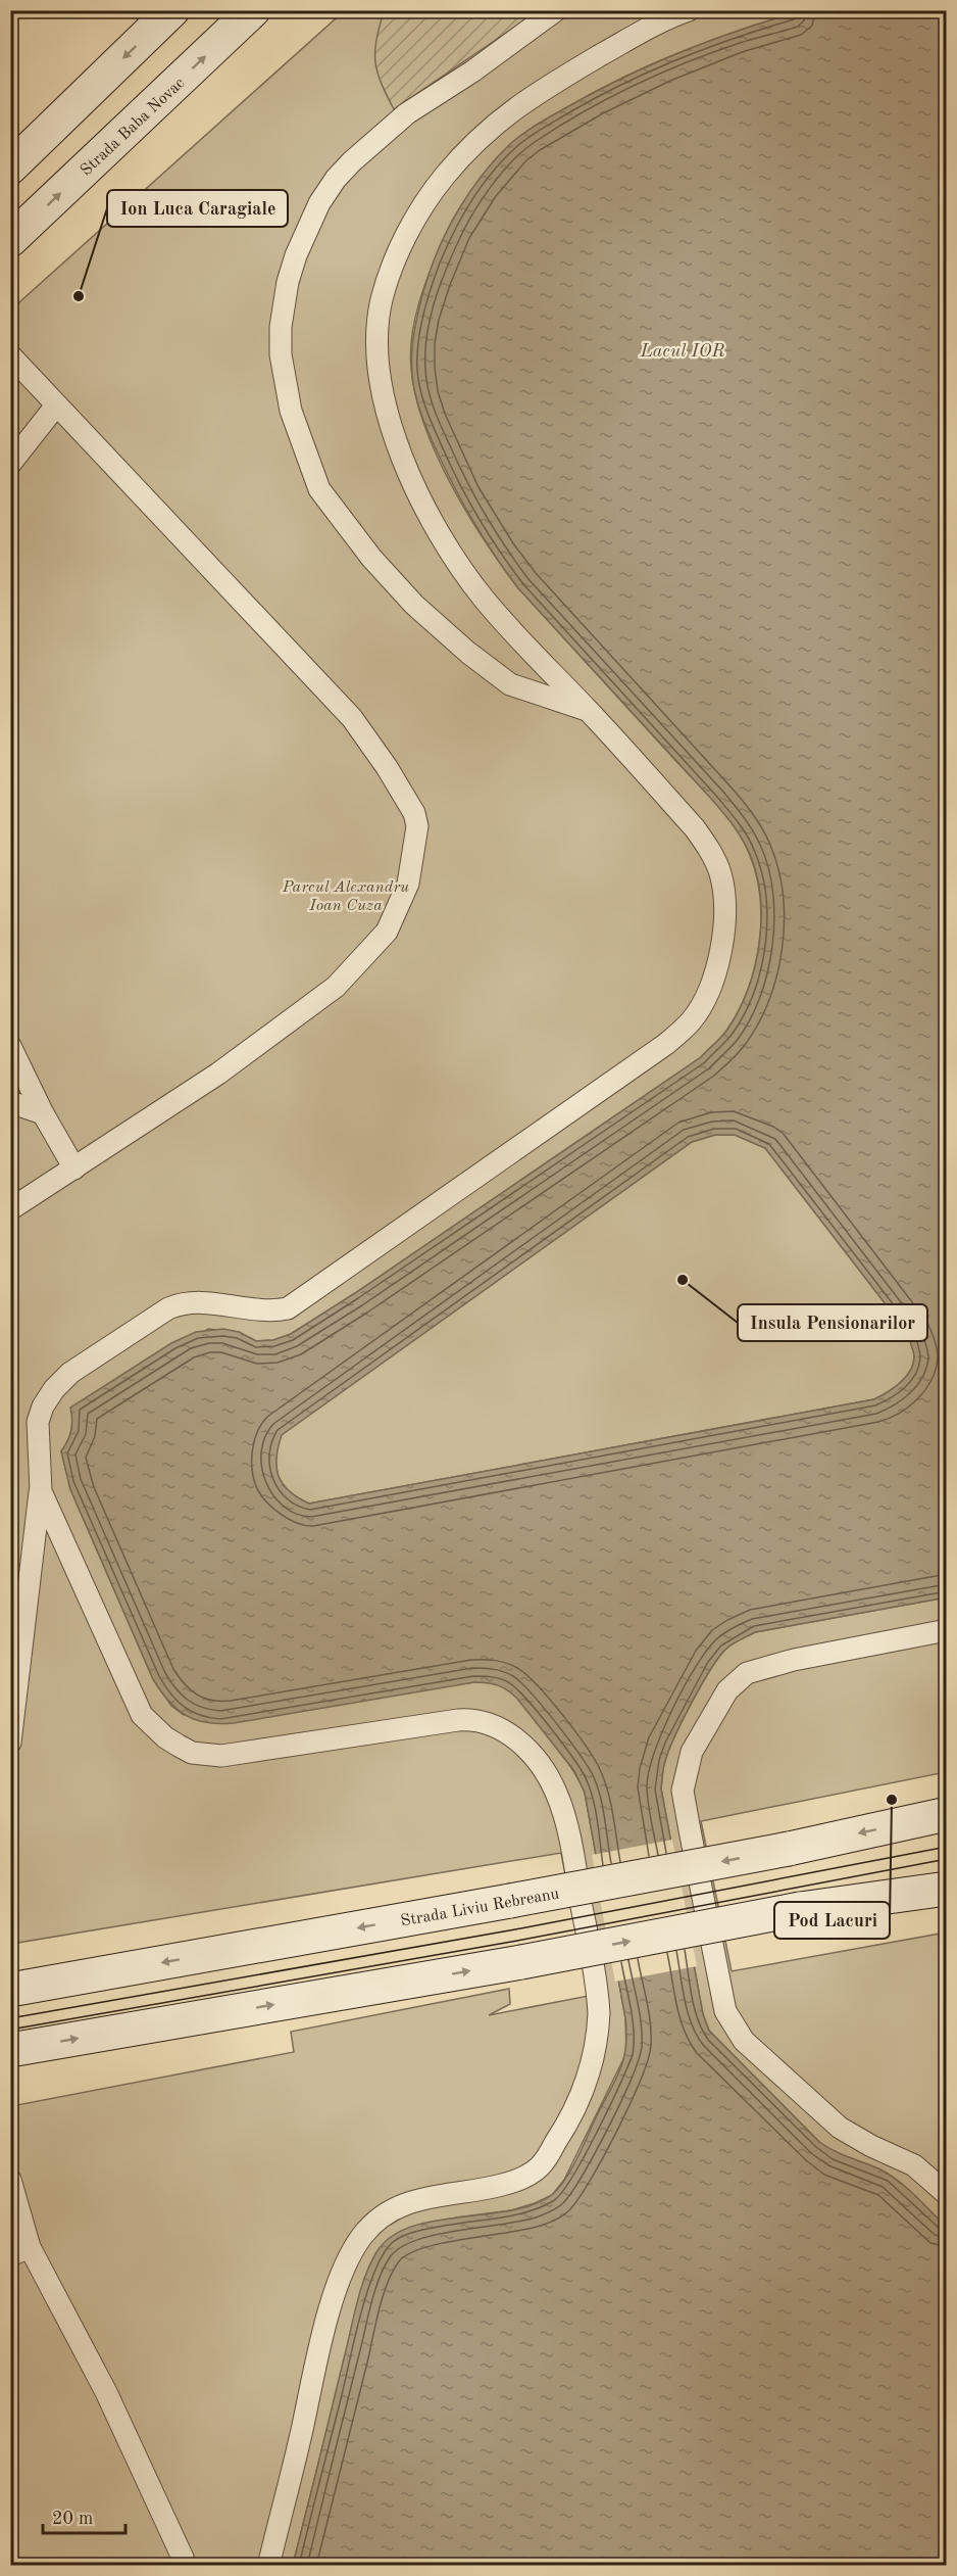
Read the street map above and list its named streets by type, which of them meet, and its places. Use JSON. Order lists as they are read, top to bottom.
{
  "streets": {
    "main road": ["Strada Baba Novac", "Strada Liviu Rebreanu"]
  },
  "water": ["Lacul IOR"],
  "parks": ["Parcul Alexandru Ioan Cuza"],
  "places": ["Ion Luca Caragiale", "Insula Pensionarilor", "Pod Lacuri"],
  "scale_bar": "20 m"
}
